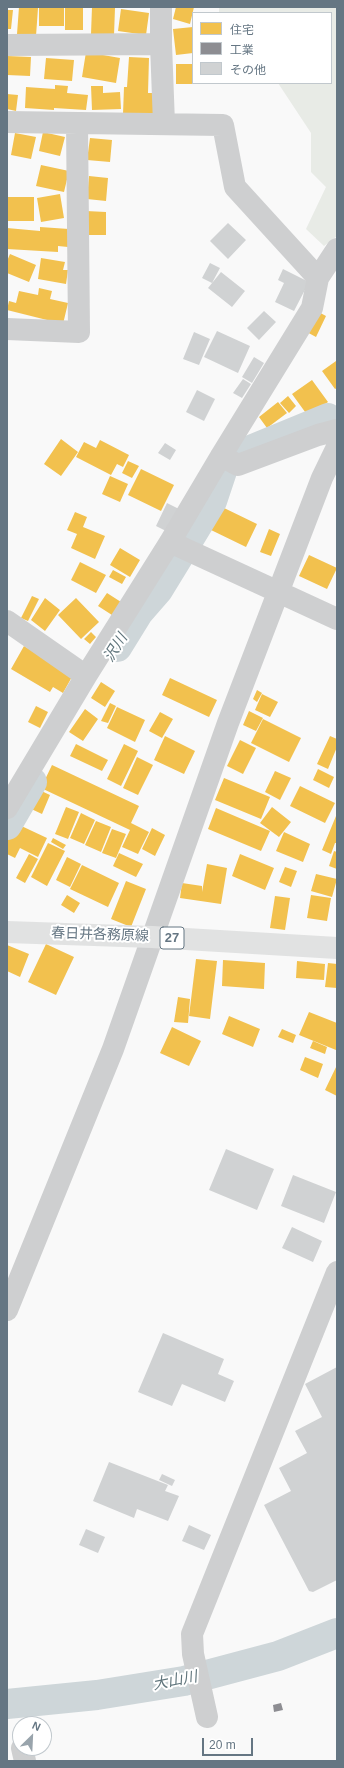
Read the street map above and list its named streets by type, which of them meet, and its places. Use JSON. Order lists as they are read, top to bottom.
{
  "streets": {
    "main road": ["春日井各務原線", "27"]
  },
  "water": ["沢川", "大山川"],
  "legend": ["住宅", "工業", "その他"],
  "scale_bar": "20 m",
  "north": "top right"
}
